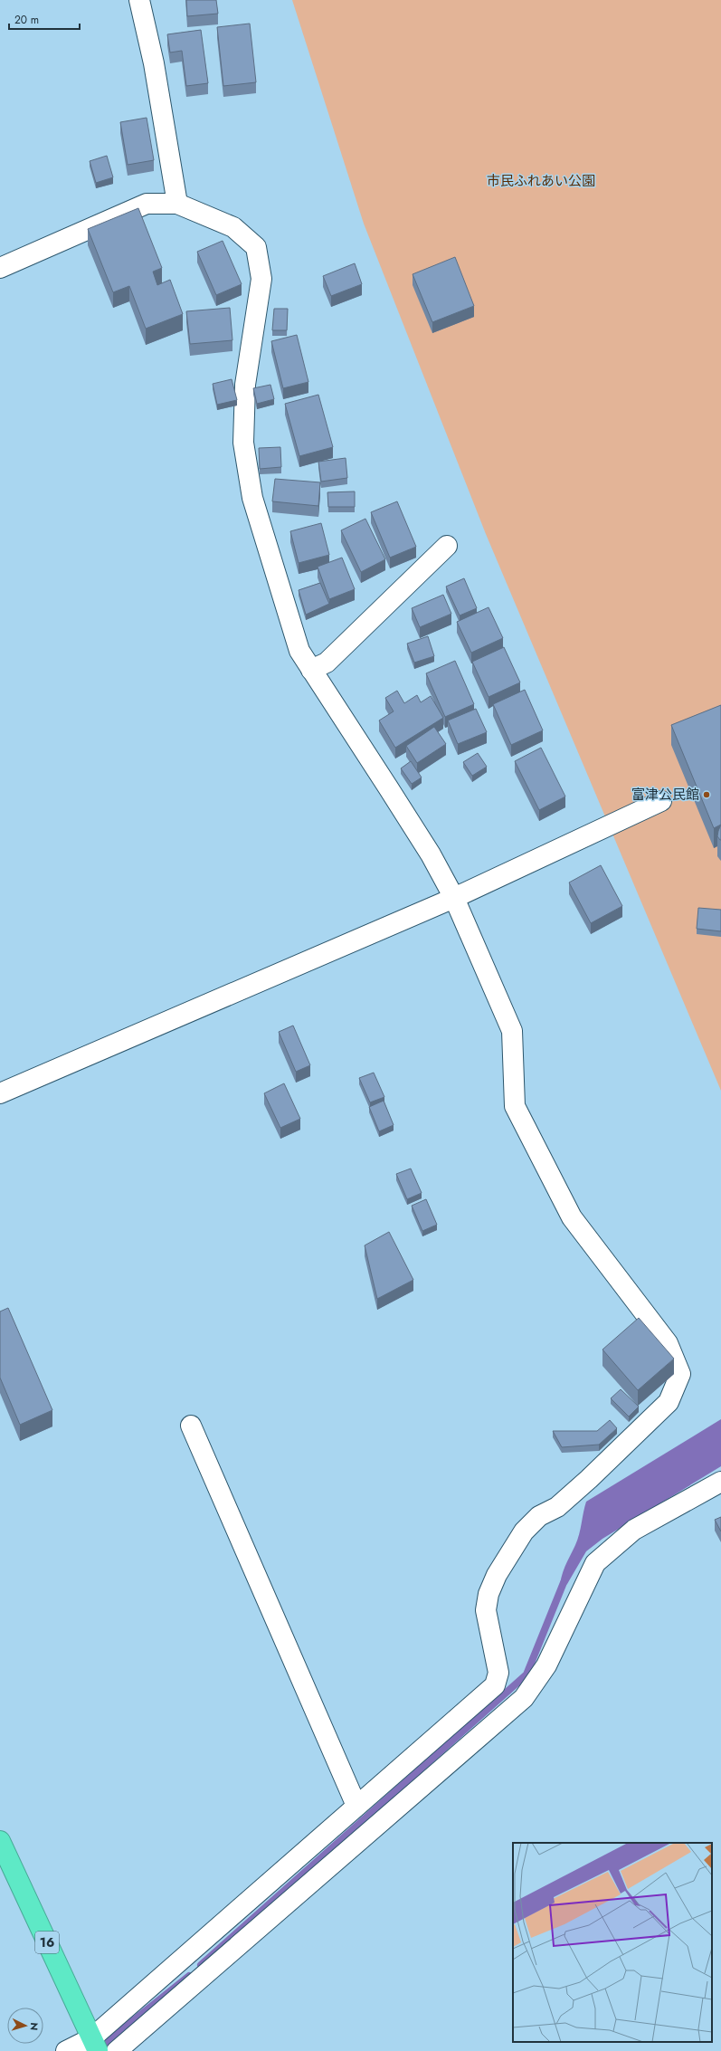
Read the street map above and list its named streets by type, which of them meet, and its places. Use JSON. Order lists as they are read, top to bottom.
{
  "streets": {
    "highway": ["16"]
  },
  "parks": ["市民ふれあい公園"],
  "places": ["富津公民館"],
  "scale_bar": "20 m",
  "north": "right"
}
